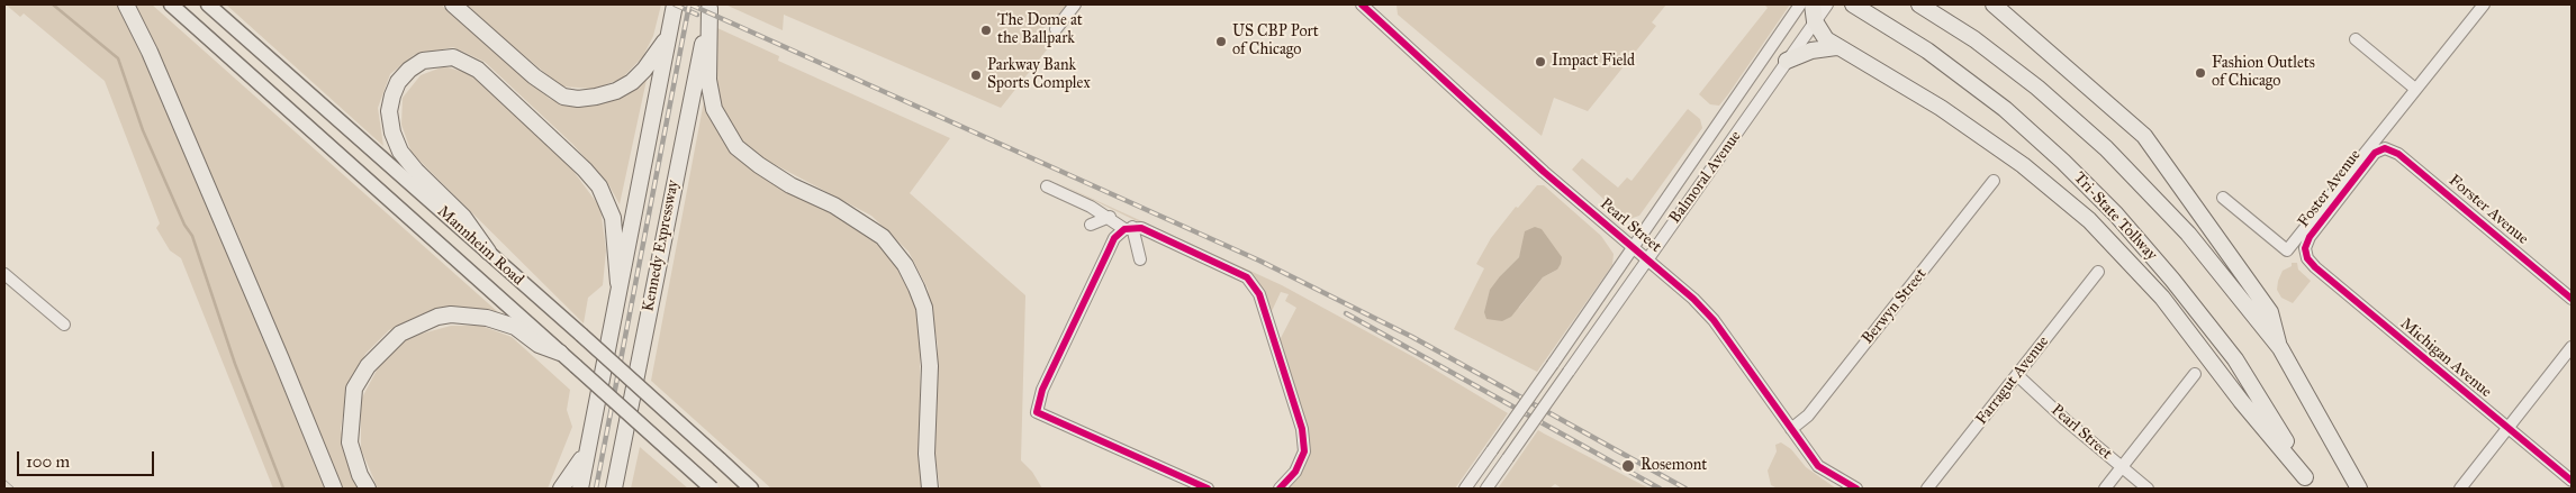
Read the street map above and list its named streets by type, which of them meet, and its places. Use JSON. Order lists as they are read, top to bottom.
{
  "streets": {
    "highway": ["Tri-State Tollway", "Kennedy Expressway"],
    "main road": ["Mannheim Road"],
    "street": [
      "Balmoral Avenue",
      "Foster Avenue",
      "Forster Avenue",
      "Pearl Street",
      "Berwyn Street",
      "Michigan Avenue",
      "Farragut Avenue"
    ]
  },
  "crossings": [
    ["Balmoral Avenue", "Pearl Street"],
    ["Foster Avenue", "Forster Avenue"],
    ["Foster Avenue", "Michigan Avenue"],
    ["Pearl Street", "Berwyn Street"],
    ["Pearl Street", "Farragut Avenue"]
  ],
  "places": [
    "The Dome at the Ballpark",
    "US CBP Port of Chicago",
    "Impact Field",
    "Fashion Outlets of Chicago",
    "Parkway Bank Sports Complex",
    "Rosemont"
  ],
  "scale_bar": "100 m"
}
